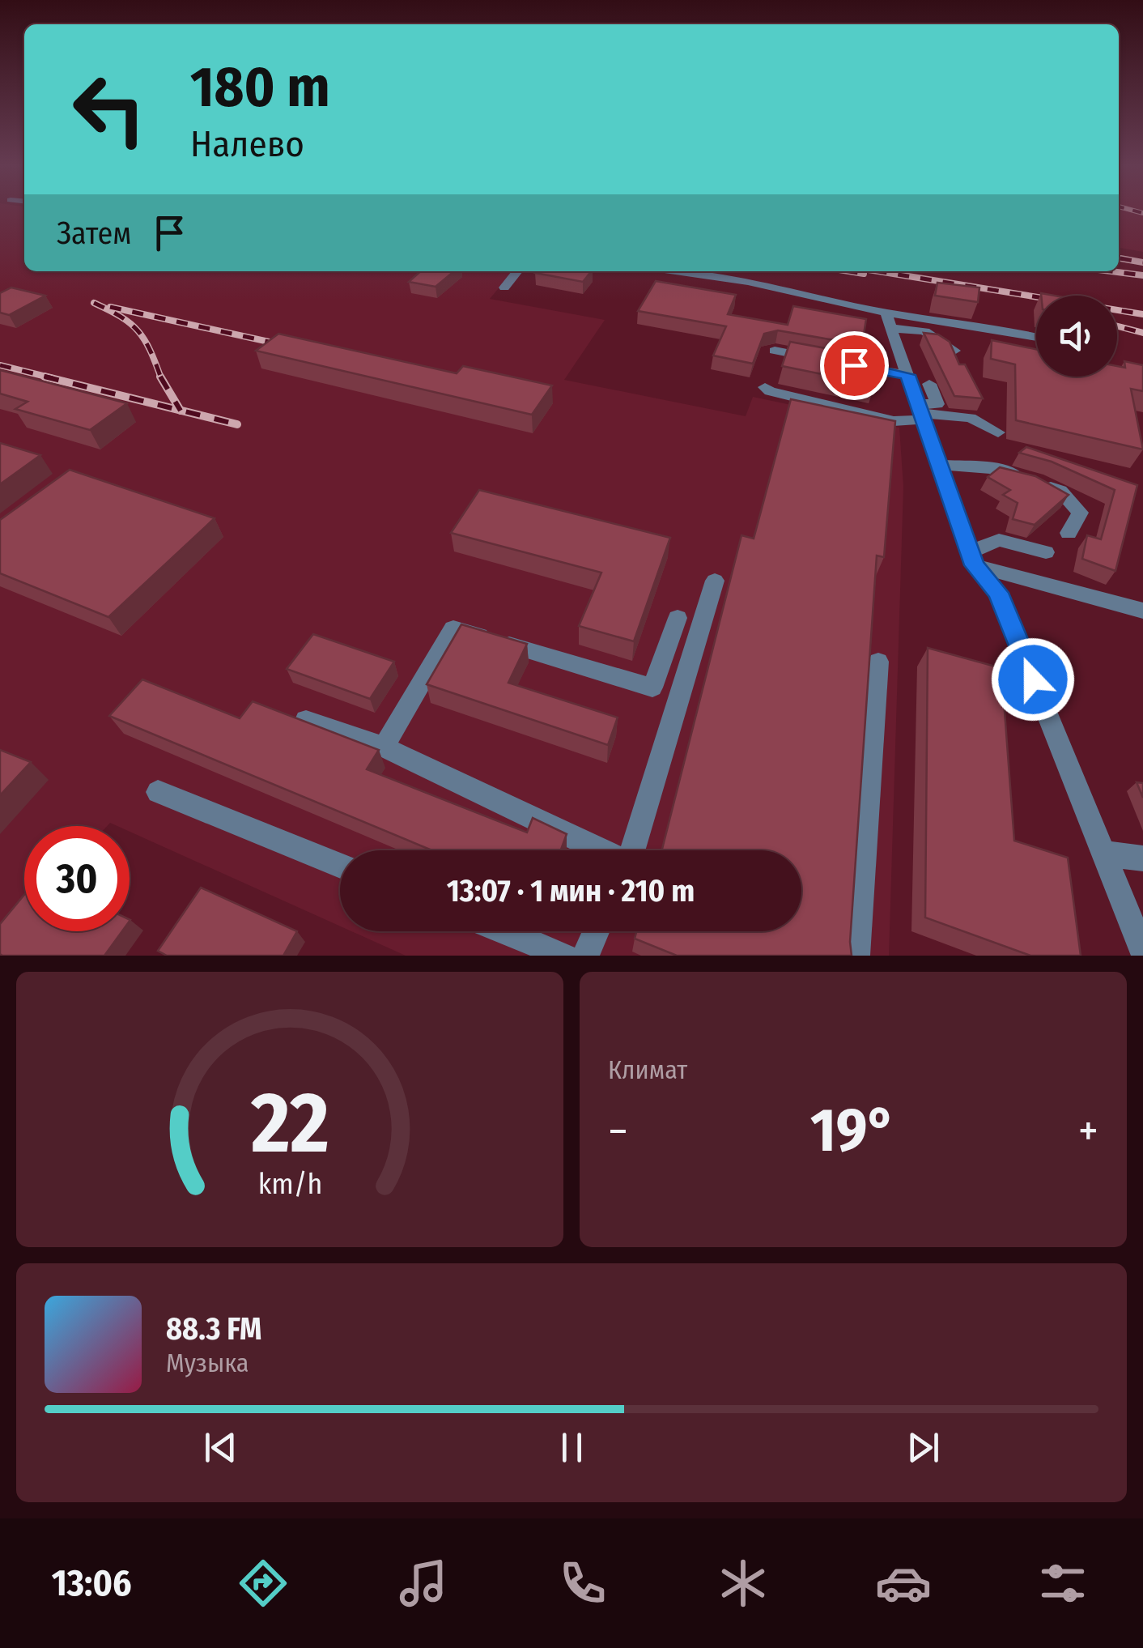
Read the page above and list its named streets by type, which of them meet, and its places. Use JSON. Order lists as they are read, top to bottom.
{
  "page": {
    "turn": ["180 m", "Налево"],
    "then": "Затем",
    "limit": "30",
    "trip": "13:07 · 1 мин · 210 m",
    "tile": "Климат",
    "heat": ["−", "19°", "+"],
    "song": ["88.3 FM", "Музыка"],
    "tabs": "13:06",
    "gauge": ["22", "km/h"]
  }
}
